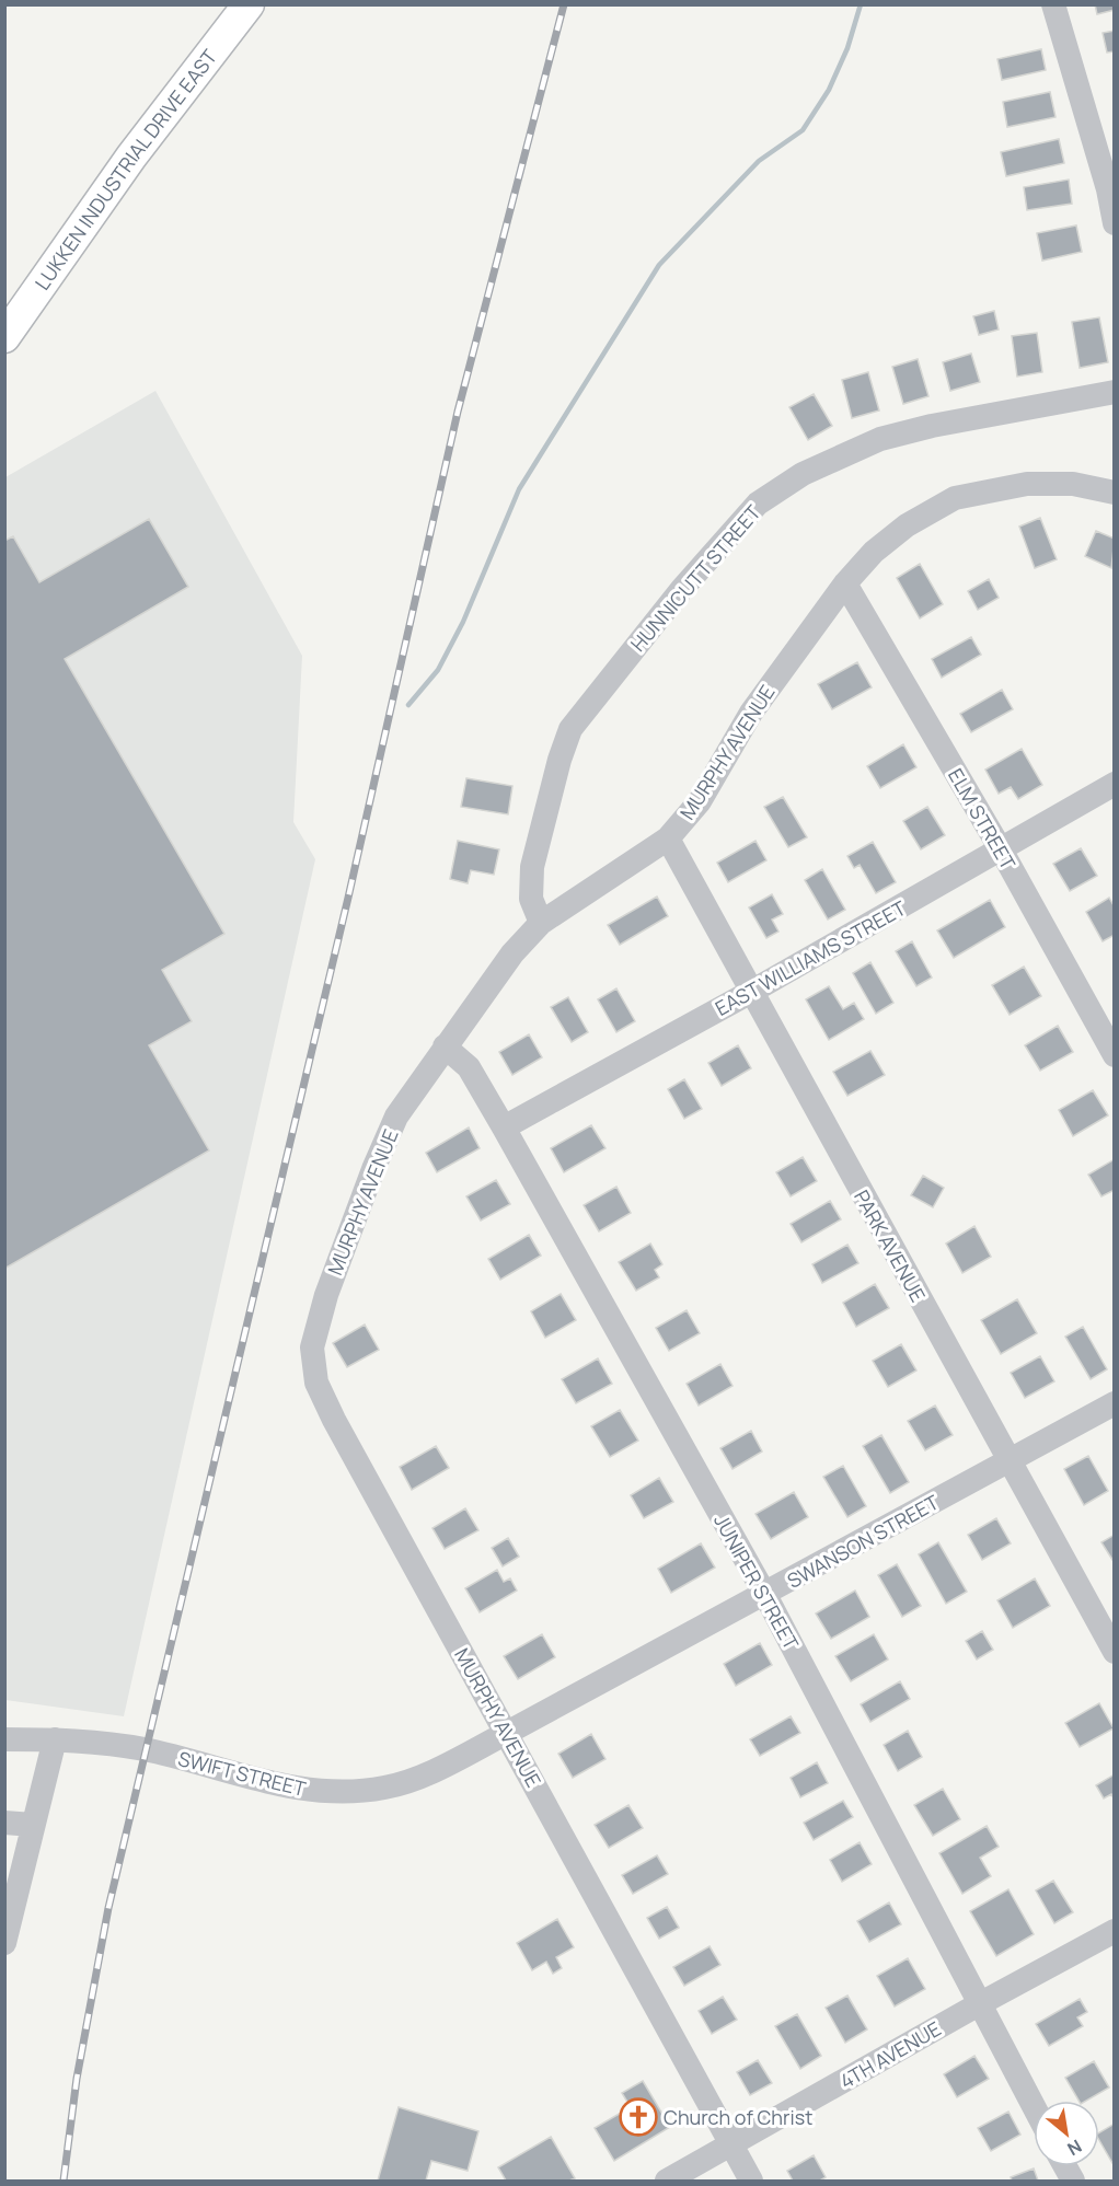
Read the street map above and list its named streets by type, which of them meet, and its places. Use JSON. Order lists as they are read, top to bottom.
{
  "streets": {
    "main road": ["LUKKEN INDUSTRIAL DRIVE EAST"],
    "street": [
      "HUNNICUTT STREET",
      "MURPHY AVENUE",
      "ELM STREET",
      "EAST WILLIAMS STREET",
      "PARK AVENUE",
      "SWANSON STREET",
      "JUNIPER STREET",
      "SWIFT STREET",
      "4TH AVENUE"
    ]
  },
  "crossings": [
    ["HUNNICUTT STREET", "MURPHY AVENUE"],
    ["MURPHY AVENUE", "ELM STREET"],
    ["MURPHY AVENUE", "PARK AVENUE"],
    ["MURPHY AVENUE", "SWANSON STREET"],
    ["MURPHY AVENUE", "JUNIPER STREET"],
    ["MURPHY AVENUE", "SWIFT STREET"],
    ["MURPHY AVENUE", "4TH AVENUE"],
    ["ELM STREET", "EAST WILLIAMS STREET"],
    ["EAST WILLIAMS STREET", "PARK AVENUE"],
    ["EAST WILLIAMS STREET", "JUNIPER STREET"],
    ["PARK AVENUE", "SWANSON STREET"],
    ["SWANSON STREET", "JUNIPER STREET"],
    ["SWANSON STREET", "SWIFT STREET"],
    ["JUNIPER STREET", "4TH AVENUE"]
  ],
  "places": {
    "church": ["Church of Christ"]
  },
  "north": "bottom right"
}
